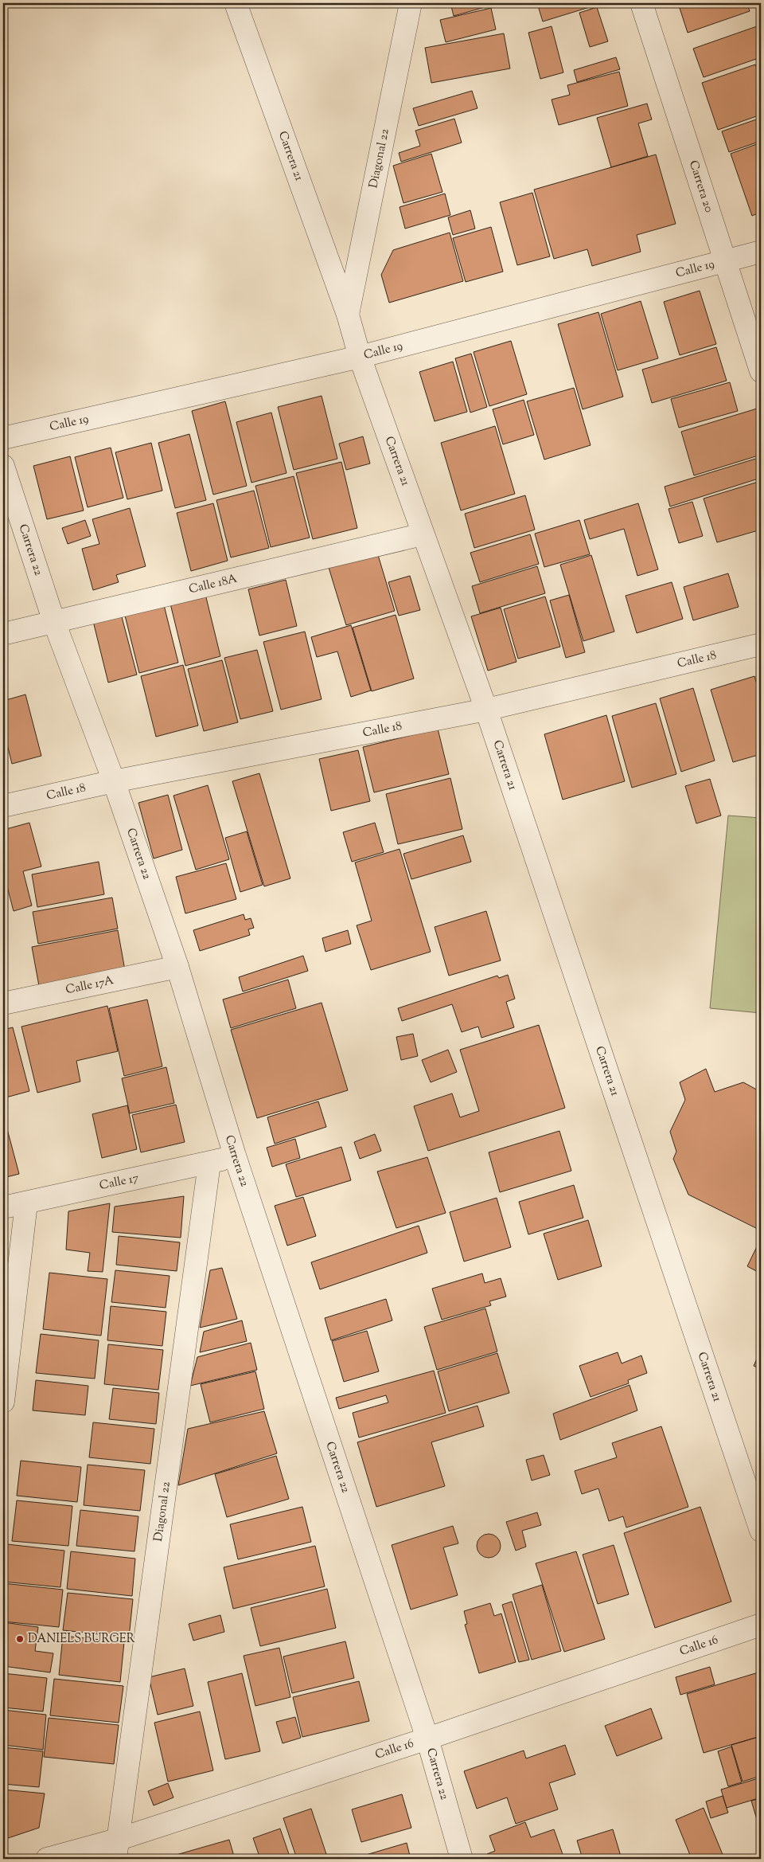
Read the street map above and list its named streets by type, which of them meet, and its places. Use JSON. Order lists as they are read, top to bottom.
{
  "streets": {
    "street": [
      "Carrera 21",
      "Diagonal 22",
      "Carrera 20",
      "Calle 19",
      "Carrera 22",
      "Calle 18A",
      "Calle 18",
      "Calle 17A",
      "Calle 17",
      "Calle 16"
    ]
  },
  "crossings": [
    ["Carrera 21", "Diagonal 22"],
    ["Carrera 21", "Calle 19"],
    ["Carrera 21", "Calle 18A"],
    ["Carrera 21", "Calle 18"],
    ["Diagonal 22", "Calle 17"],
    ["Diagonal 22", "Calle 16"],
    ["Carrera 20", "Calle 19"],
    ["Carrera 22", "Calle 18A"],
    ["Carrera 22", "Calle 18"],
    ["Carrera 22", "Calle 17A"],
    ["Carrera 22", "Calle 17"],
    ["Carrera 22", "Calle 16"]
  ],
  "places": ["DANIELS BURGER"]
}
